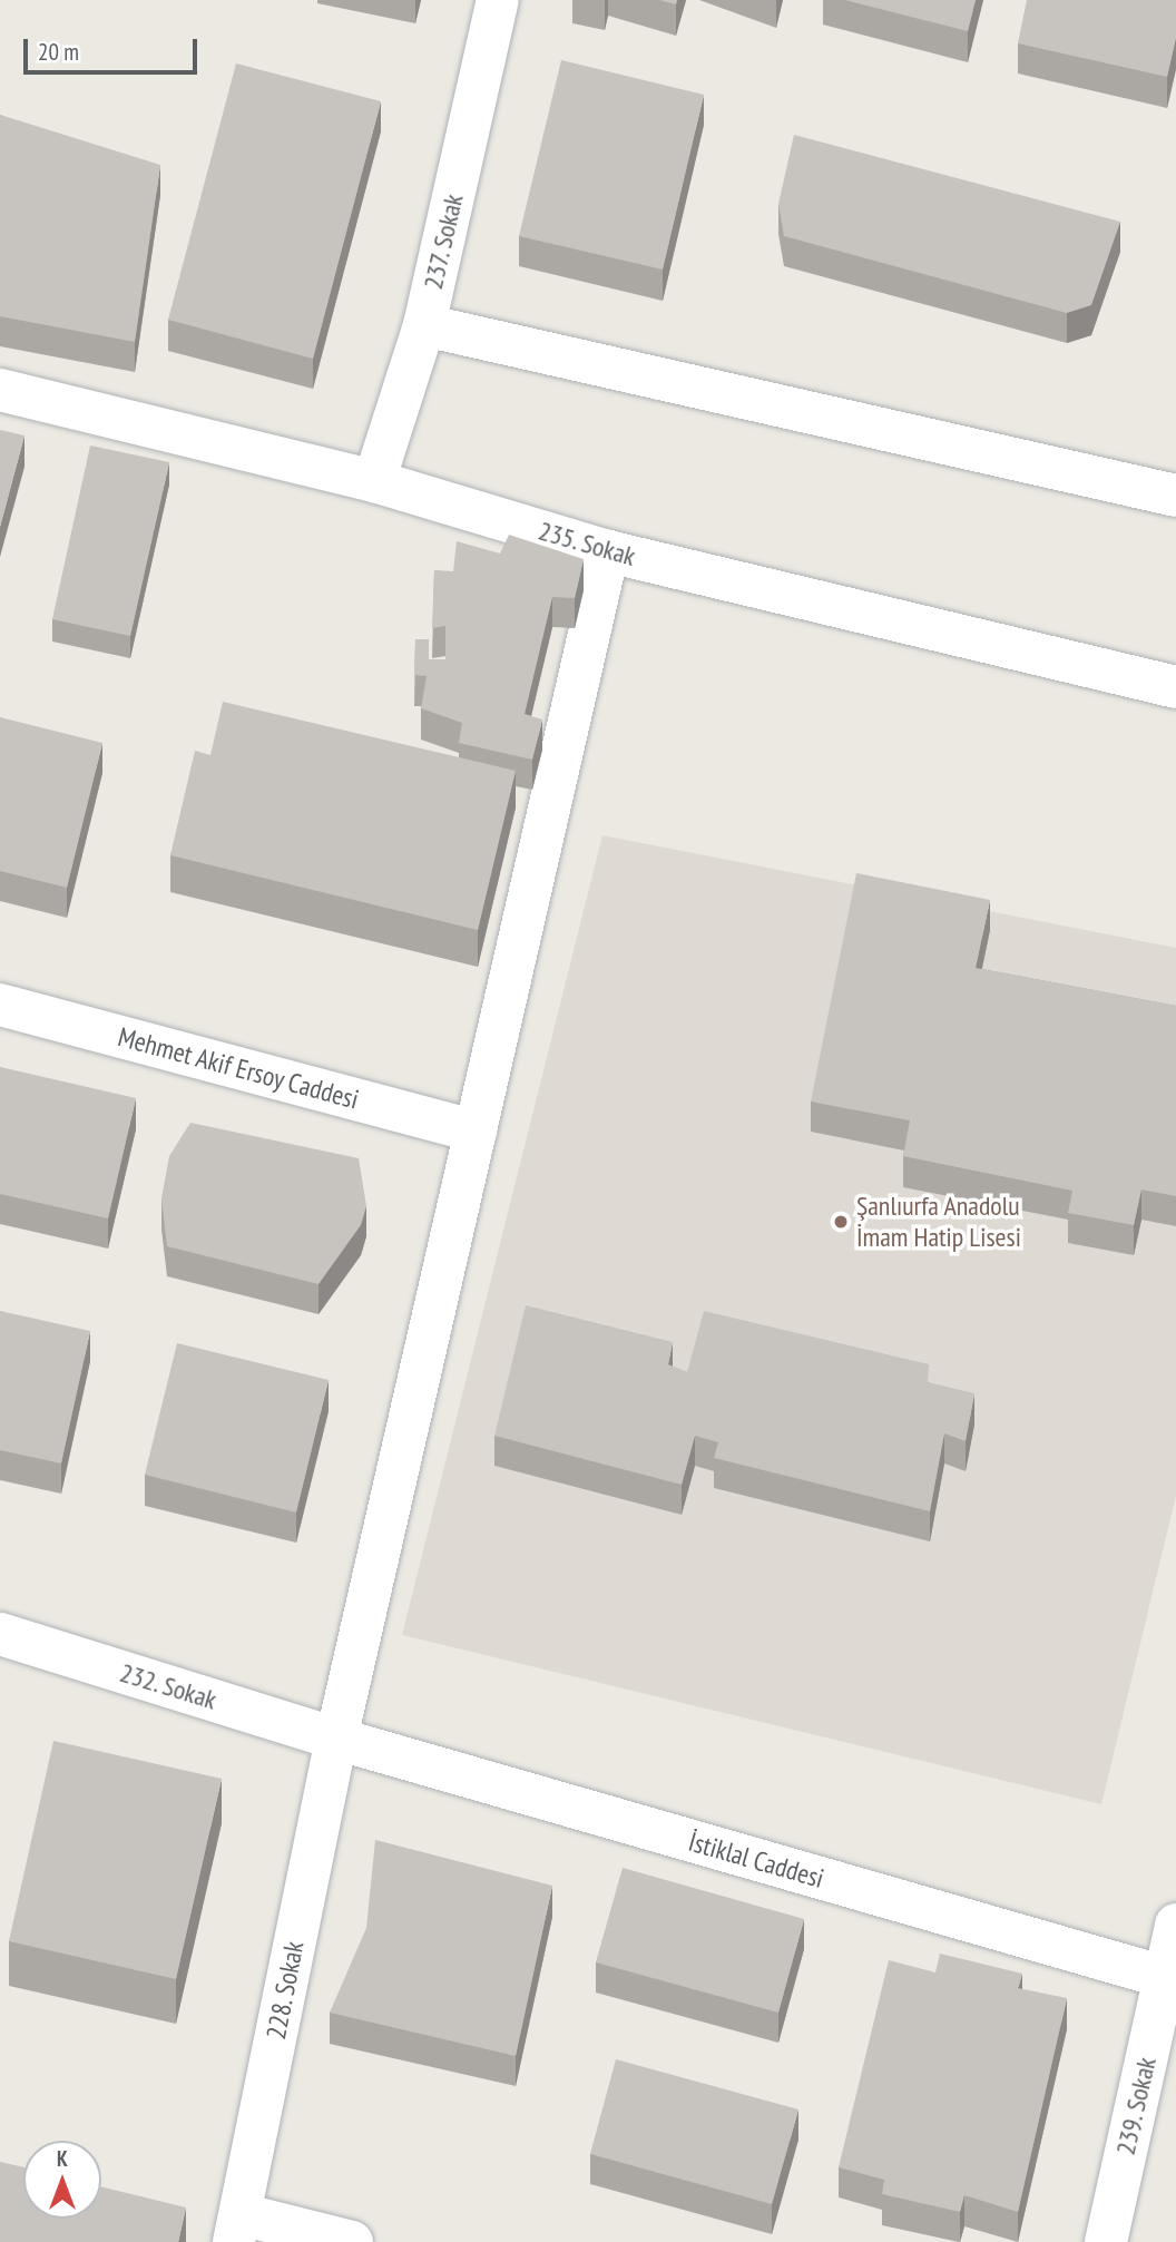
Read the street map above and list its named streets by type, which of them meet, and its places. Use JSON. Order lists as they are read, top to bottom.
{
  "streets": {
    "street": [
      "237. Sokak",
      "235. Sokak",
      "Mehmet Akif Ersoy Caddesi",
      "232. Sokak",
      "İstiklal Caddesi",
      "228. Sokak",
      "239. Sokak"
    ]
  },
  "crossings": [
    ["237. Sokak", "235. Sokak"],
    ["235. Sokak", "228. Sokak"],
    ["Mehmet Akif Ersoy Caddesi", "228. Sokak"],
    ["232. Sokak", "İstiklal Caddesi"],
    ["232. Sokak", "228. Sokak"],
    ["İstiklal Caddesi", "228. Sokak"],
    ["İstiklal Caddesi", "239. Sokak"]
  ],
  "places": ["Şanlıurfa Anadolu İmam Hatip Lisesi"],
  "scale_bar": "20 m",
  "north": "top"
}
